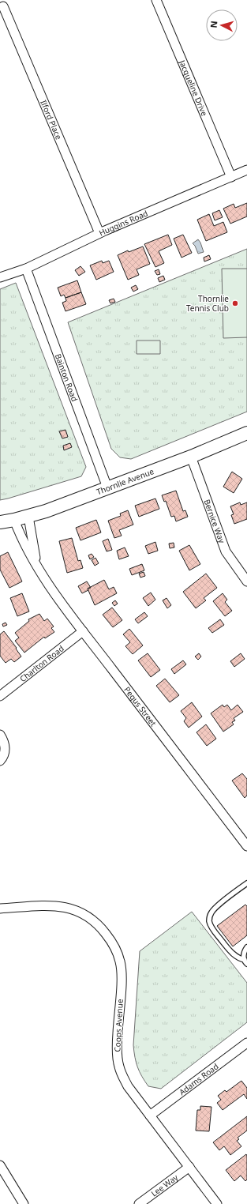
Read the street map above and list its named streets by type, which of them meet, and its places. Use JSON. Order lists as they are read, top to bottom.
{
  "streets": {
    "main road": ["Thornlie Avenue"],
    "street": [
      "Jacqueline Drive",
      "Ilford Place",
      "Huggins Road",
      "Bainton Road",
      "Bernice Way",
      "Charlton Road",
      "Pegus Street",
      "Coops Avenue",
      "Adams Road",
      "Lee Way"
    ]
  },
  "crossings": [
    ["Jacqueline Drive", "Huggins Road"],
    ["Ilford Place", "Huggins Road"],
    ["Huggins Road", "Bainton Road"],
    ["Bainton Road", "Thornlie Avenue"],
    ["Thornlie Avenue", "Bernice Way"],
    ["Thornlie Avenue", "Pegus Street"],
    ["Charlton Road", "Pegus Street"],
    ["Coops Avenue", "Adams Road"],
    ["Coops Avenue", "Lee Way"]
  ],
  "places": ["Thornlie Tennis Club"],
  "north": "left"
}
